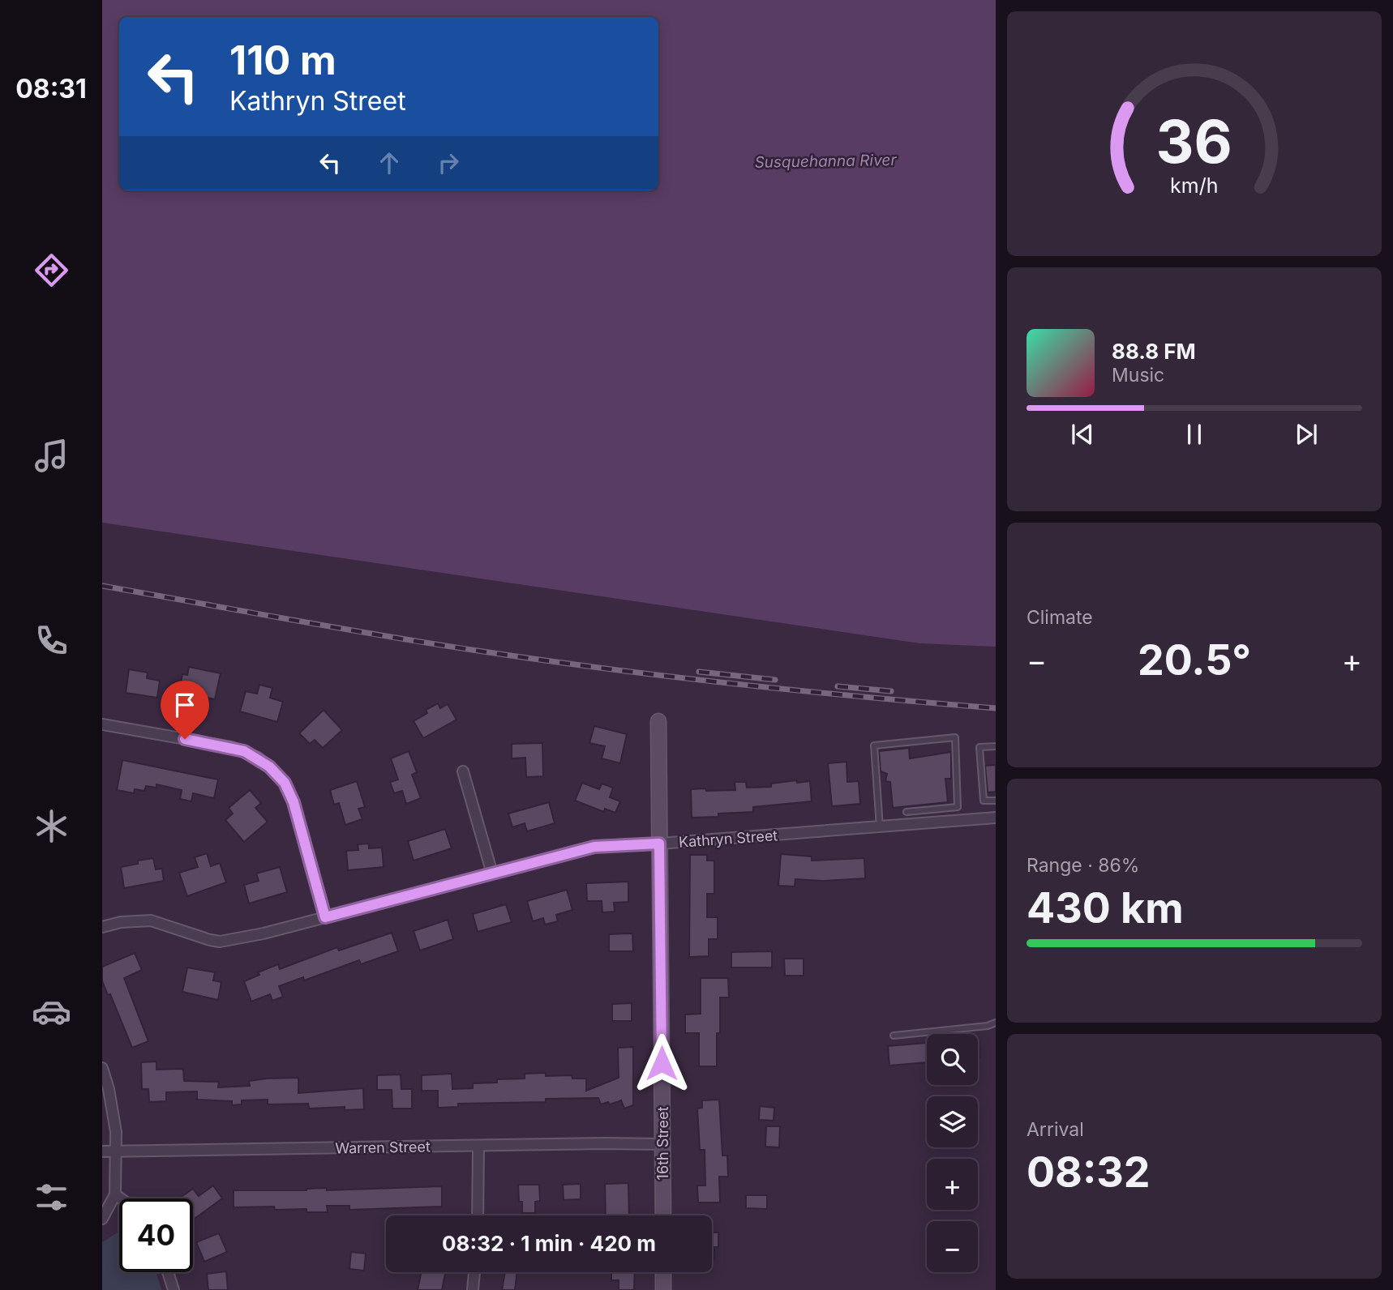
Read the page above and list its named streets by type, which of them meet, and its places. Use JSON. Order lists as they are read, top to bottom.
{
  "streets": {
    "street": ["Kathryn Street", "16th Street", "Warren Street"]
  },
  "crossings": [
    ["Kathryn Street", "16th Street"],
    ["16th Street", "Warren Street"]
  ],
  "water": ["Susquehanna River"],
  "page": {
    "tabs": "08:31",
    "turn": ["110 m", "Kathryn Street"],
    "song": ["88.8 FM", "Music"],
    "tile": [
      "Climate",
      ["Range · 86%", "430 km"],
      ["Arrival", "08:32"]
    ],
    "heat": ["−", "20.5°", "+"],
    "map_buttons": ["+", "−"],
    "limit": "40",
    "trip": "08:32 · 1 min · 420 m",
    "gauge": ["36", "km/h"]
  }
}
